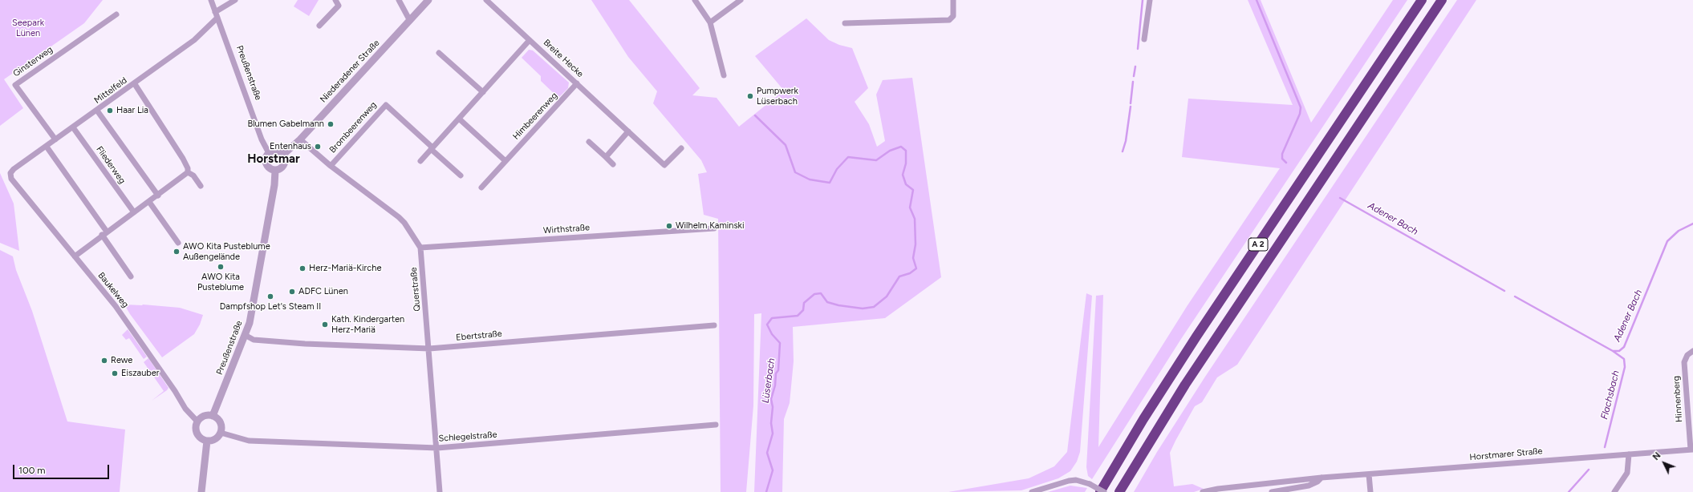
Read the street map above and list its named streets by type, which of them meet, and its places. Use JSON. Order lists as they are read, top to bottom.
{
  "streets": {
    "highway": ["A 2"],
    "street": [
      "Breite Hecke",
      "Ginsterweg",
      "Niederadener Straße",
      "Preußenstraße",
      "Mittelfeld",
      "Himbeerenweg",
      "Brombeerenweg",
      "Fliederweg",
      "Wirthstraße",
      "Querstraße",
      "Baukelweg",
      "Ebertstraße",
      "Hinnenberg",
      "Schlegelstraße",
      "Horstmarer Straße"
    ]
  },
  "crossings": [
    ["Breite Hecke", "Himbeerenweg"],
    ["Ginsterweg", "Mittelfeld"],
    ["Niederadener Straße", "Preußenstraße"],
    ["Niederadener Straße", "Querstraße"],
    ["Preußenstraße", "Mittelfeld"],
    ["Preußenstraße", "Baukelweg"],
    ["Preußenstraße", "Ebertstraße"],
    ["Preußenstraße", "Schlegelstraße"],
    ["Mittelfeld", "Fliederweg"],
    ["Mittelfeld", "Baukelweg"],
    ["Brombeerenweg", "Querstraße"],
    ["Wirthstraße", "Querstraße"],
    ["Querstraße", "Ebertstraße"],
    ["Querstraße", "Schlegelstraße"],
    ["Baukelweg", "Schlegelstraße"],
    ["Hinnenberg", "Horstmarer Straße"]
  ],
  "districts": ["Horstmar"],
  "water": ["Adener Bach", "Lüserbach", "Flachsbach"],
  "parks": ["Seepark Lünen"],
  "places": [
    "Pumpwerk Lüserbach",
    "Haar Lia",
    "Blumen Gabelmann",
    "Entenhaus",
    "Wilhelm Kaminski",
    "AWO Kita Pusteblume Außengelände",
    "AWO Kita Pusteblume",
    "Herz-Mariä-Kirche",
    "ADFC Lünen",
    "Dampfshop Let's Steam II",
    "Kath. Kindergarten Herz-Mariä",
    "Rewe",
    "Eiszauber"
  ],
  "scale_bar": "100 m",
  "north": "top left"
}
